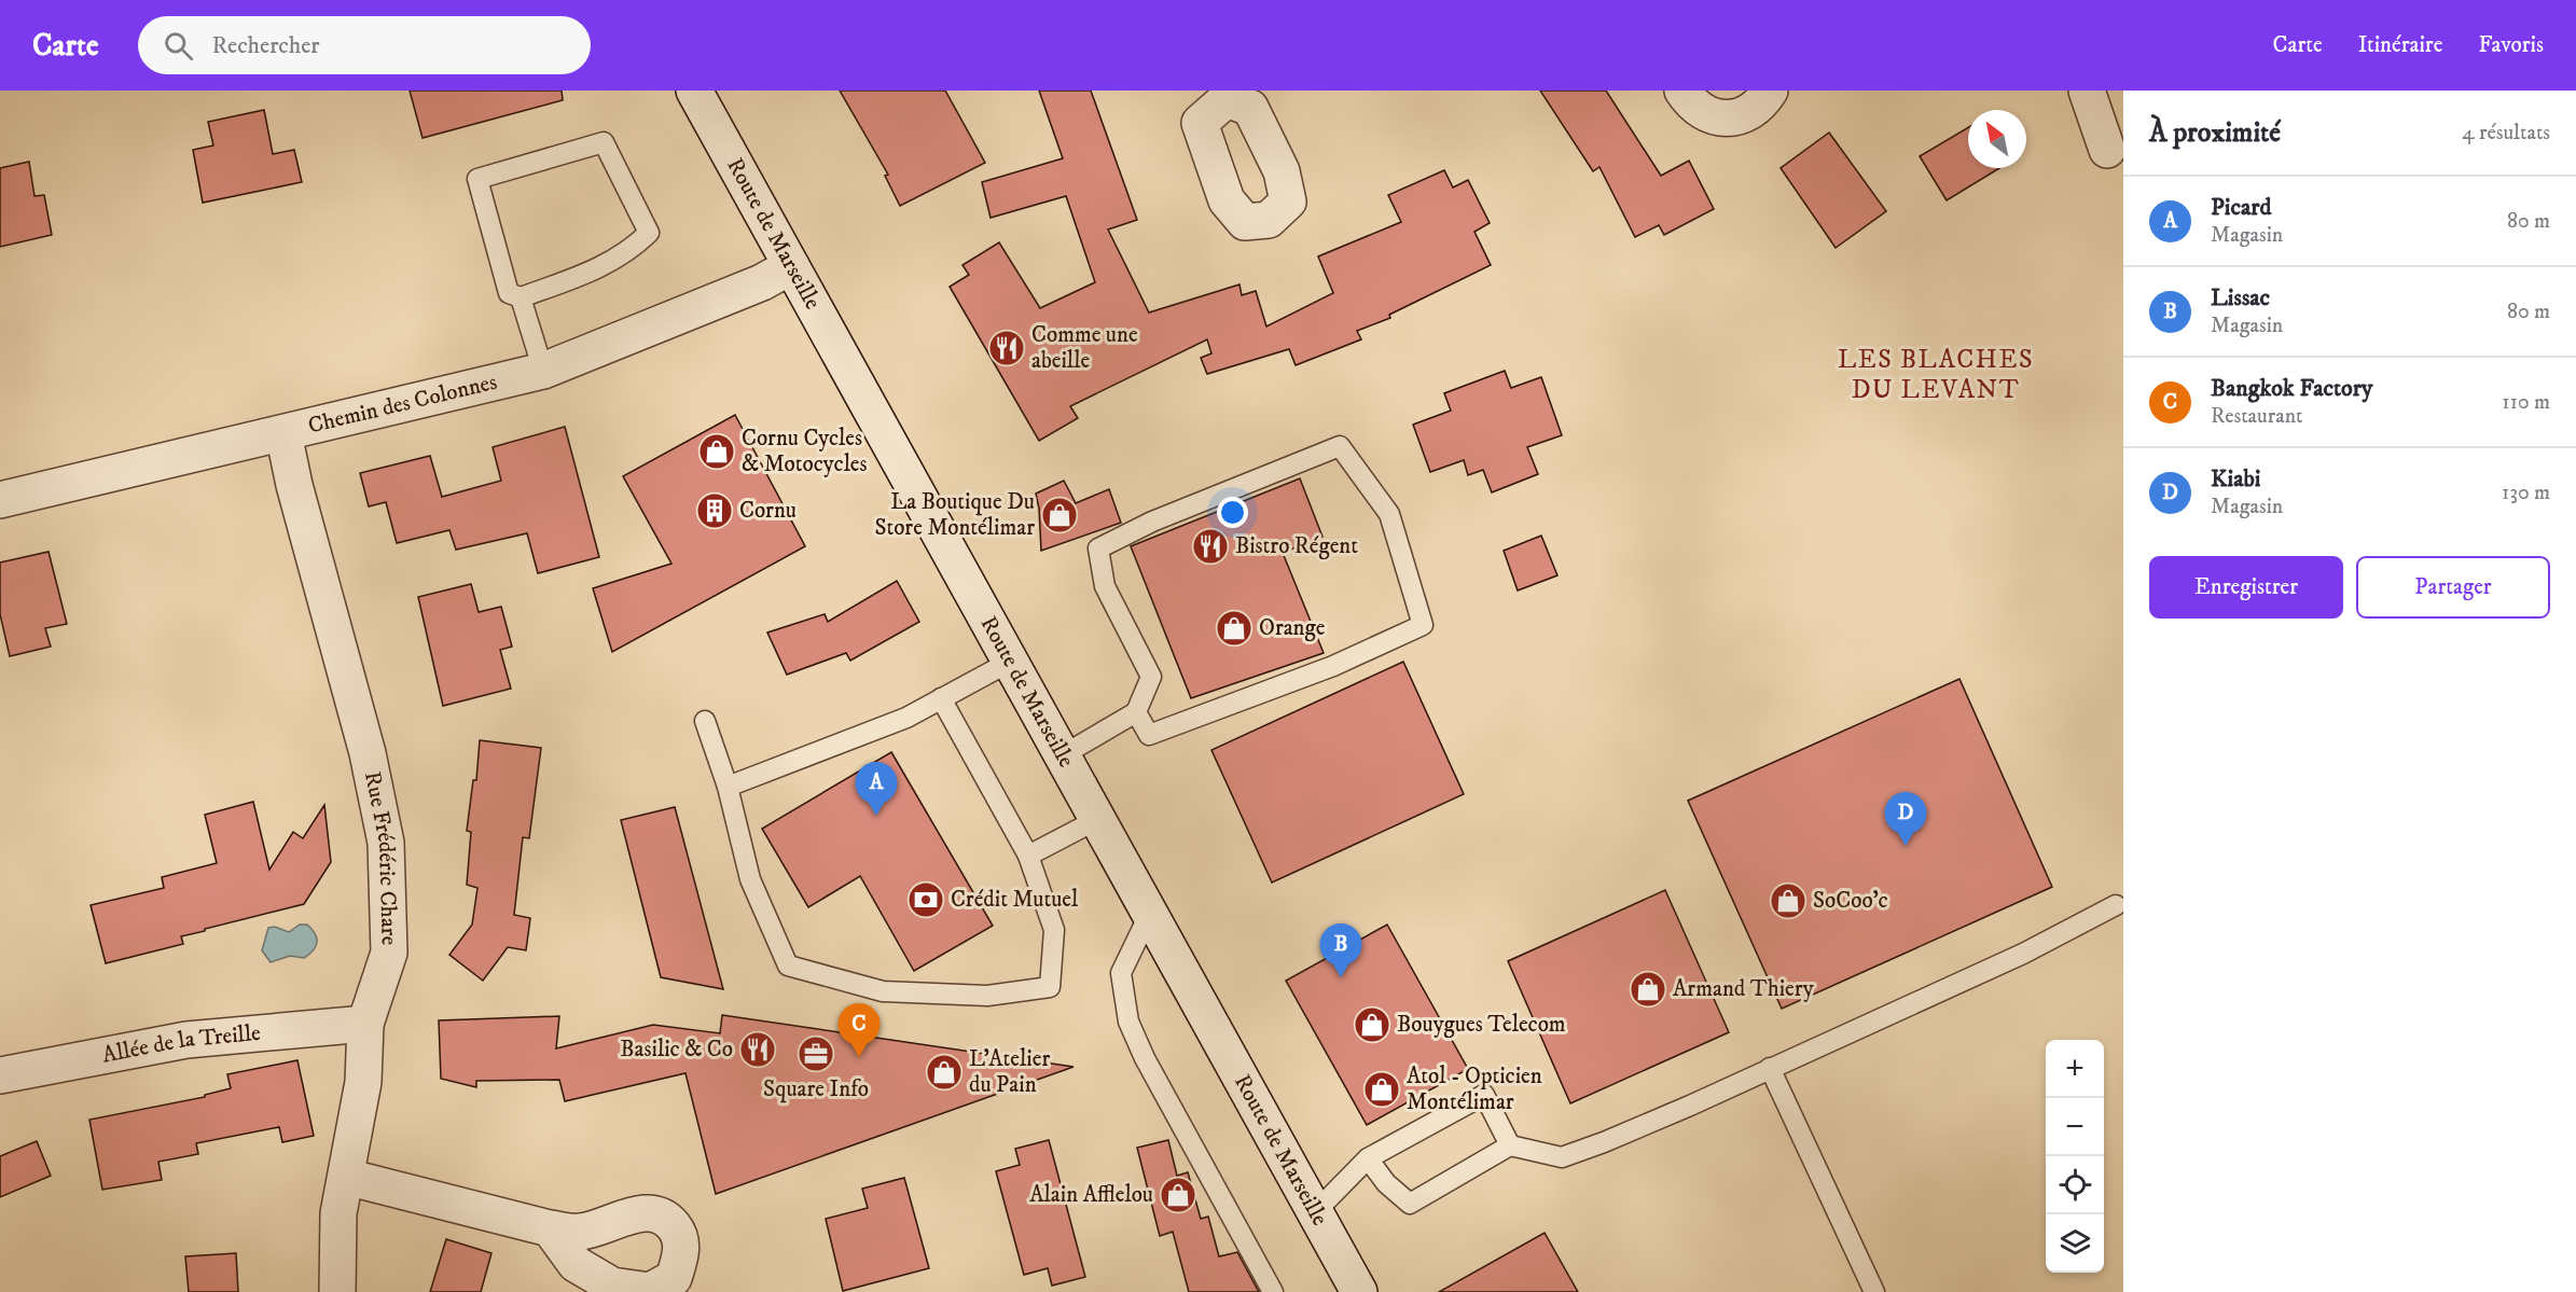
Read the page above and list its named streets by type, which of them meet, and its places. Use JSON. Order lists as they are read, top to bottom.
{
  "streets": {
    "street": [
      "Route de Marseille",
      "Chemin des Colonnes",
      "Rue Frédéric Chare",
      "Allée de la Treille"
    ]
  },
  "crossings": [
    ["Route de Marseille", "Chemin des Colonnes"],
    ["Chemin des Colonnes", "Rue Frédéric Chare"],
    ["Rue Frédéric Chare", "Allée de la Treille"]
  ],
  "districts": ["LES BLACHES DU LEVANT"],
  "places": {
    "restaurant": ["Comme une abeille", "Bistro Régent", "Basilic & Co"],
    "shop": [
      "Cornu Cycles & Motocycles",
      "La Boutique Du Store Montélimar",
      "Orange",
      "SoCoo'c",
      "Armand Thiery",
      "Bouygues Telecom",
      "L'Atelier du Pain",
      "Atol - Opticien Montélimar",
      "Alain Afflelou"
    ],
    "building": ["Cornu"],
    "bank": ["Crédit Mutuel"],
    "office": ["Square Info"]
  },
  "north": "top left",
  "page": {
    "header": "Carte",
    "search": "Rechercher",
    "nav": ["Carte", "Itinéraire", "Favoris"],
    "heading": ["À proximité", "4 résultats"],
    "list": [
      {
        "mark": "A",
        "name": "Picard",
        "note": "Magasin",
        "value": "80 m"
      },
      {
        "mark": "B",
        "name": "Lissac",
        "note": "Magasin",
        "value": "80 m"
      },
      {
        "mark": "C",
        "name": "Bangkok Factory",
        "note": "Restaurant",
        "value": "110 m"
      },
      {
        "mark": "D",
        "name": "Kiabi",
        "note": "Magasin",
        "value": "130 m"
      }
    ],
    "buttons": ["Enregistrer", "Partager"],
    "pins": [
      "A",
      "D",
      "B",
      "C"
    ],
    "map_buttons": ["+", "−"]
  }
}
